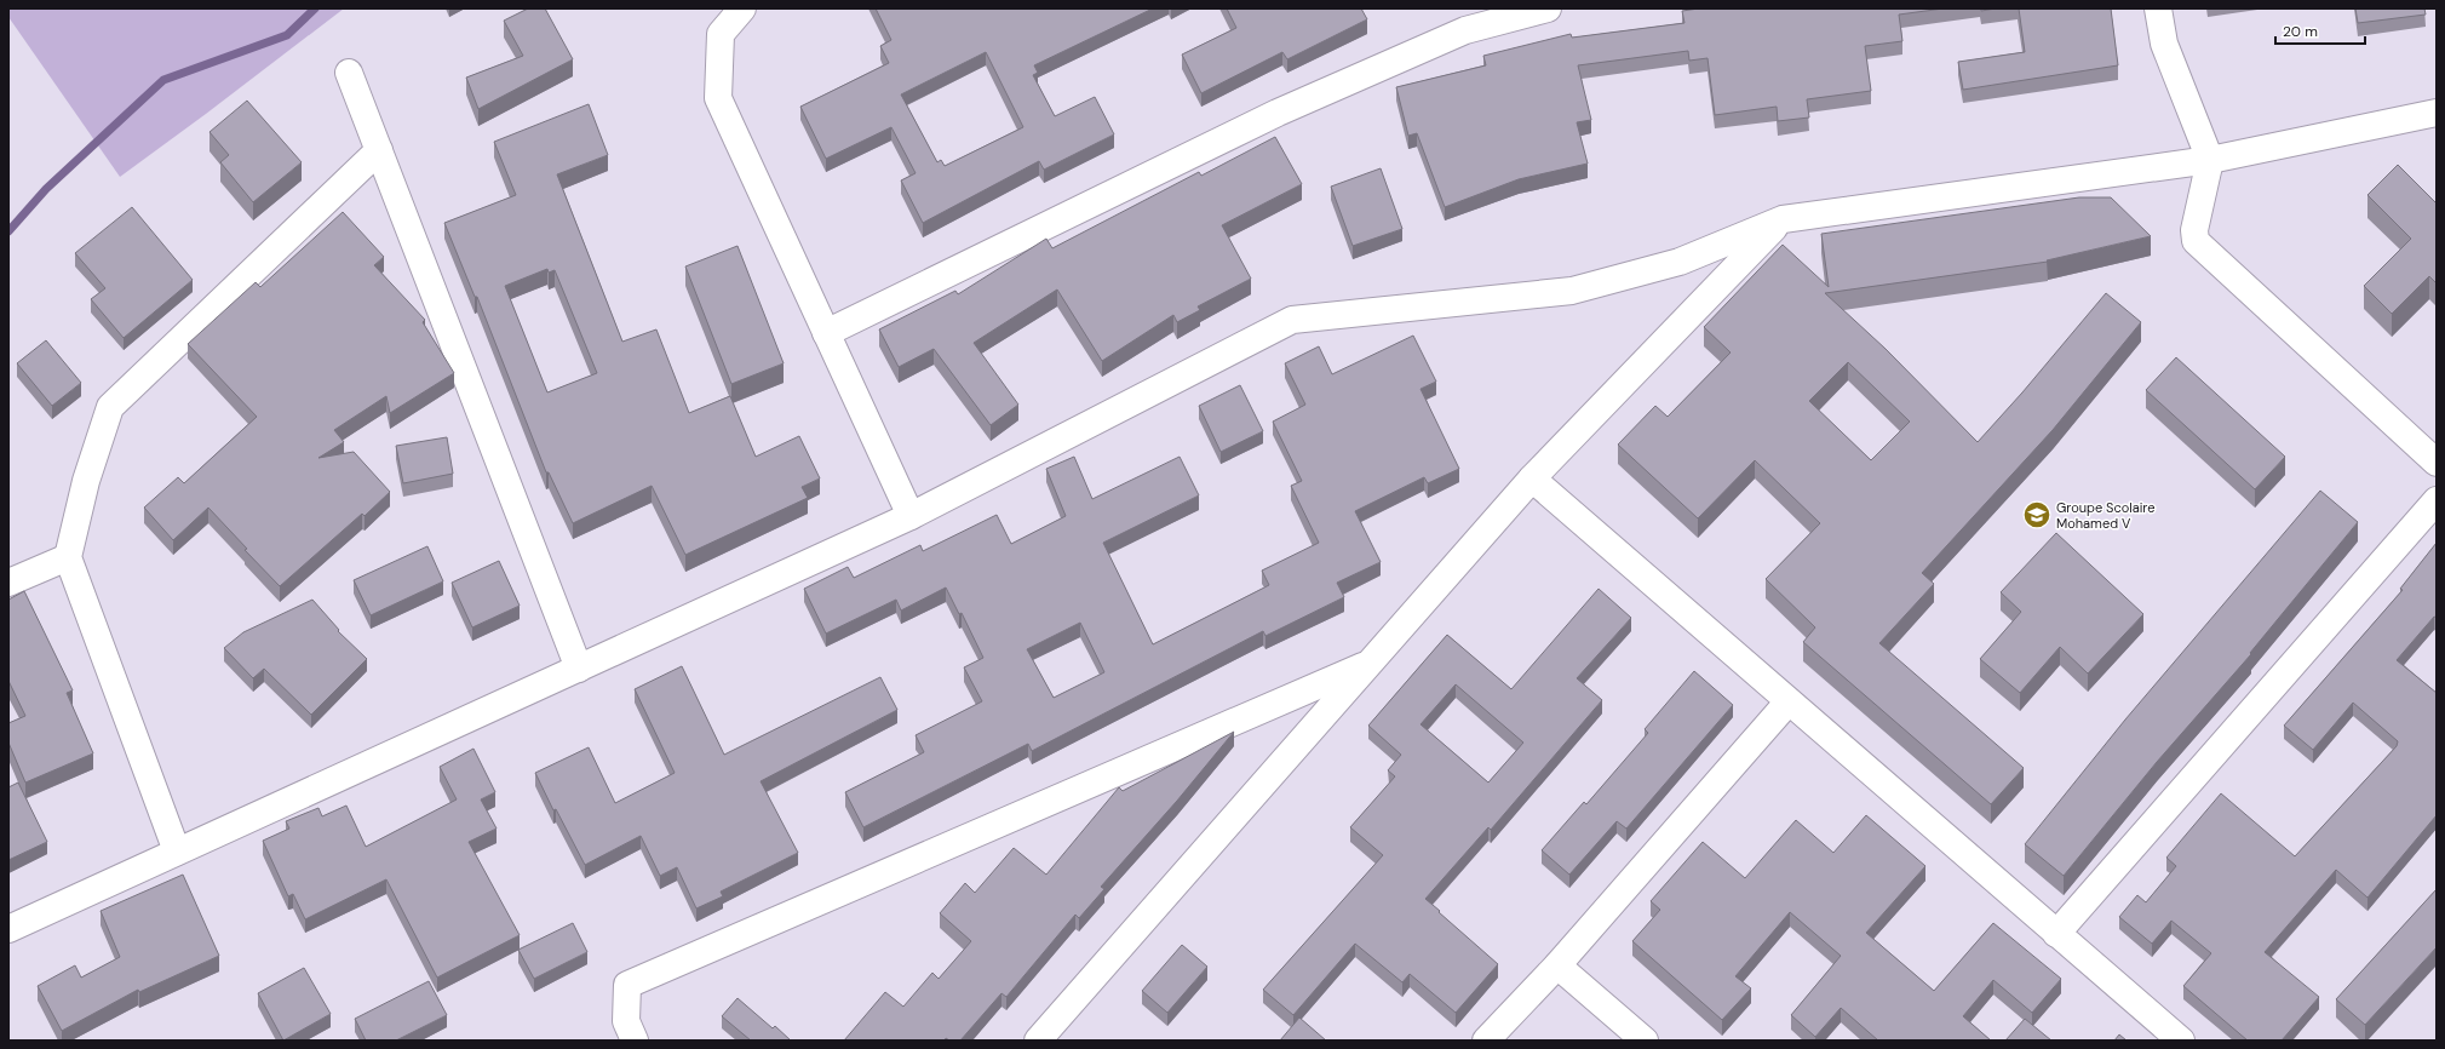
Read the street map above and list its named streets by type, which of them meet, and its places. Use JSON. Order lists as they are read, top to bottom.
{
  "places": {
    "school or university": ["Groupe Scolaire Mohamed V"]
  },
  "scale_bar": "20 m"
}
